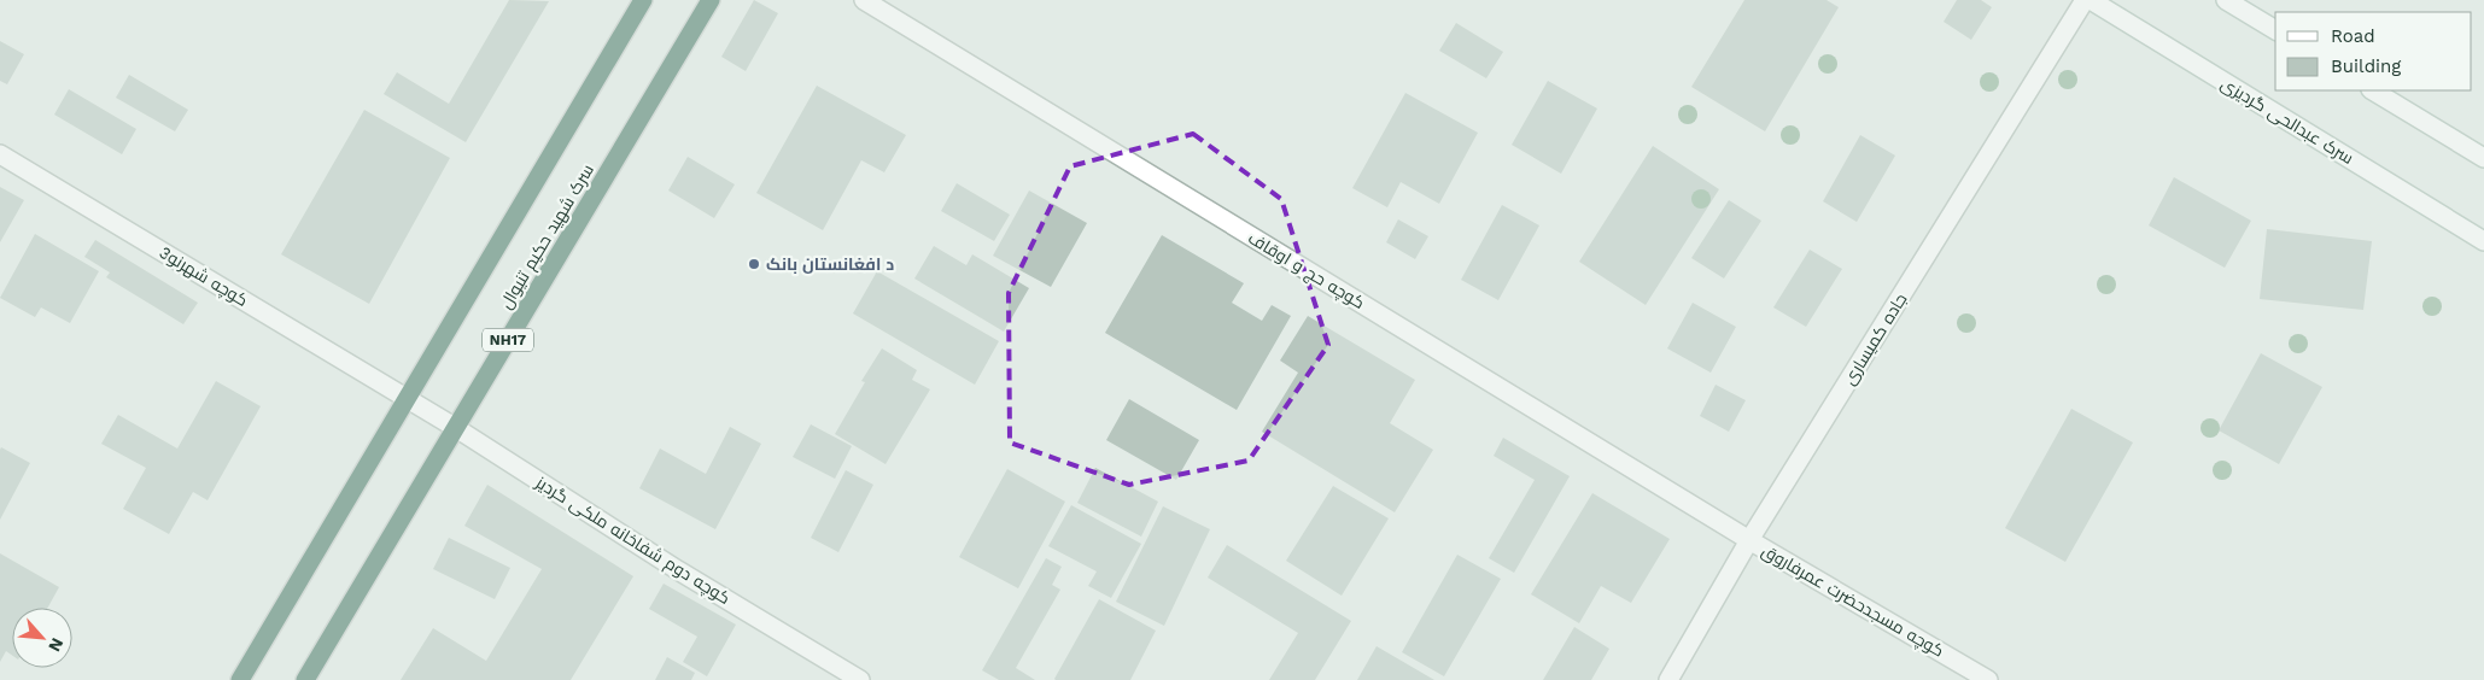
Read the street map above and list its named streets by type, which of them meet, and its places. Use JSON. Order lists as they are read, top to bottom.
{
  "streets": {
    "highway": ["سرک شهید حکیم تنیوال", "NH17"],
    "street": [
      "سرک عبدالحی گردیزی",
      "کوچه حج و اوقاف",
      "کوچه شهرنو3",
      "جاده کمیساری",
      "کوچه دوم شفاخانه ملکی گردیز",
      "کوچه مسجدحضرت عمرفاروق"
    ]
  },
  "crossings": [
    ["سرک شهید حکیم تنیوال", "کوچه دوم شفاخانه ملکی گردیز"],
    ["کوچه حج و اوقاف", "جاده کمیساری"],
    ["کوچه حج و اوقاف", "کوچه مسجدحضرت عمرفاروق"],
    ["کوچه شهرنو3", "کوچه دوم شفاخانه ملکی گردیز"],
    ["جاده کمیساری", "کوچه مسجدحضرت عمرفاروق"]
  ],
  "places": ["د افغانستان بانک"],
  "legend": ["Road", "Building"],
  "north": "bottom right"
}
